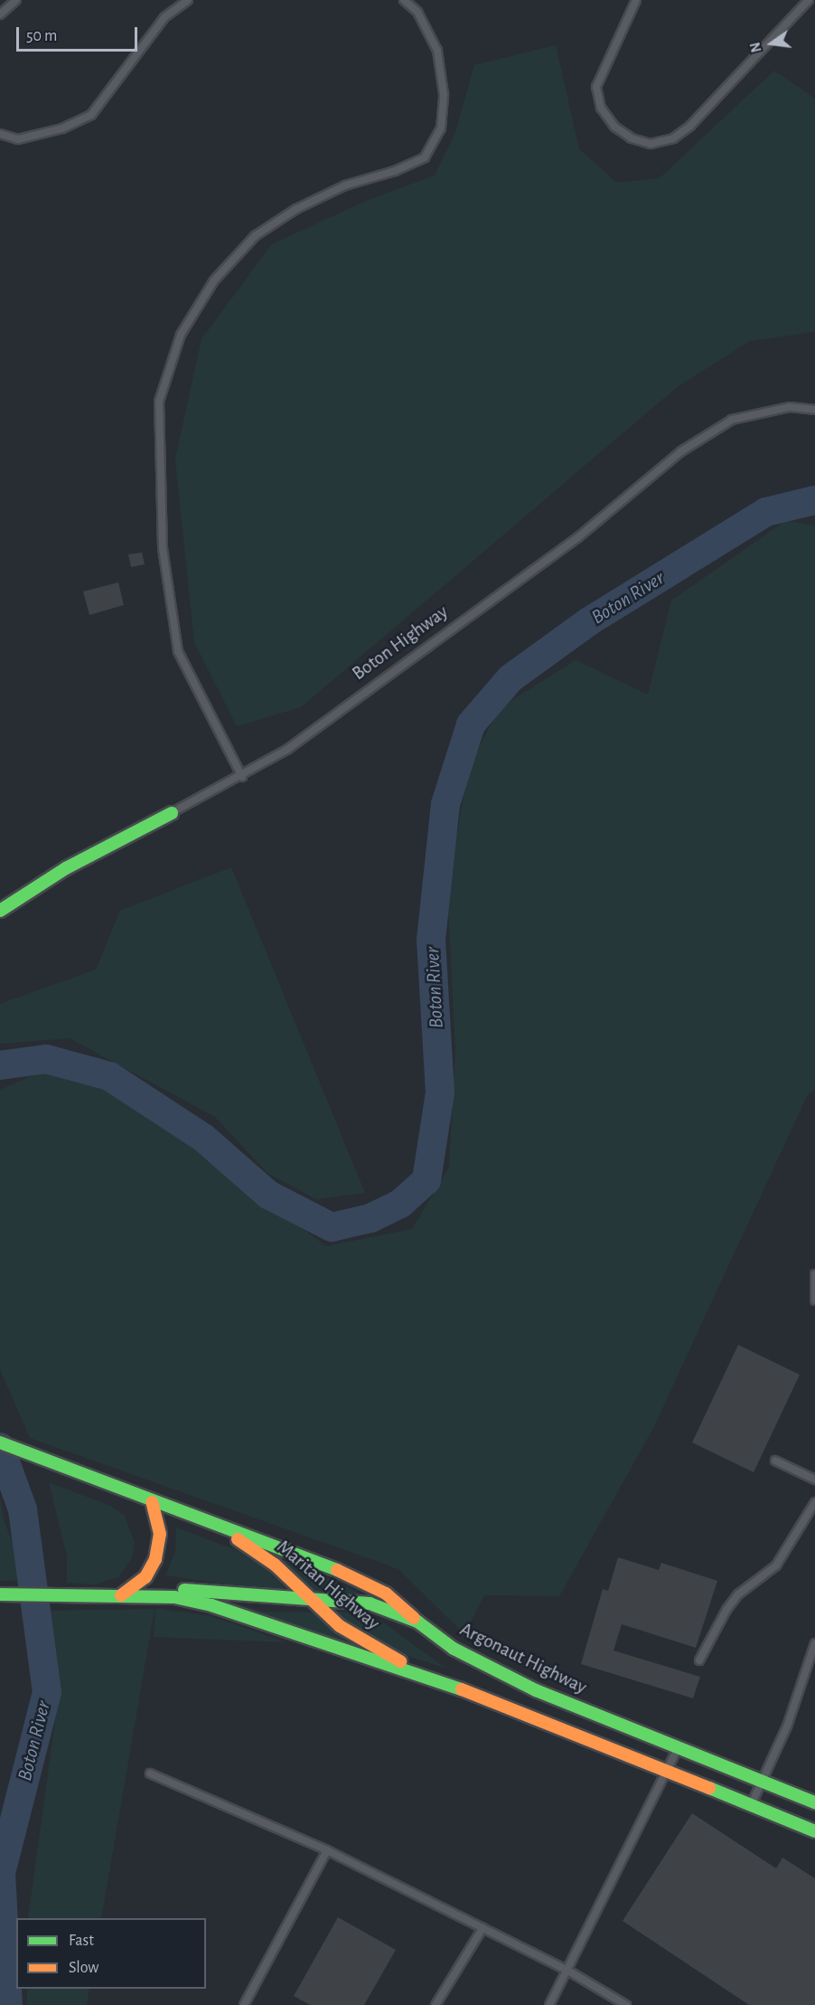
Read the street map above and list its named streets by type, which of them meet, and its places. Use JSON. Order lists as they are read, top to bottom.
{
  "streets": {
    "main road": ["Boton Highway", "Maritan Highway", "Argonaut Highway"]
  },
  "crossings": [
    ["Maritan Highway", "Argonaut Highway"]
  ],
  "water": ["Boton River"],
  "legend": ["Fast", "Slow"],
  "scale_bar": "50 m",
  "north": "left"
}
